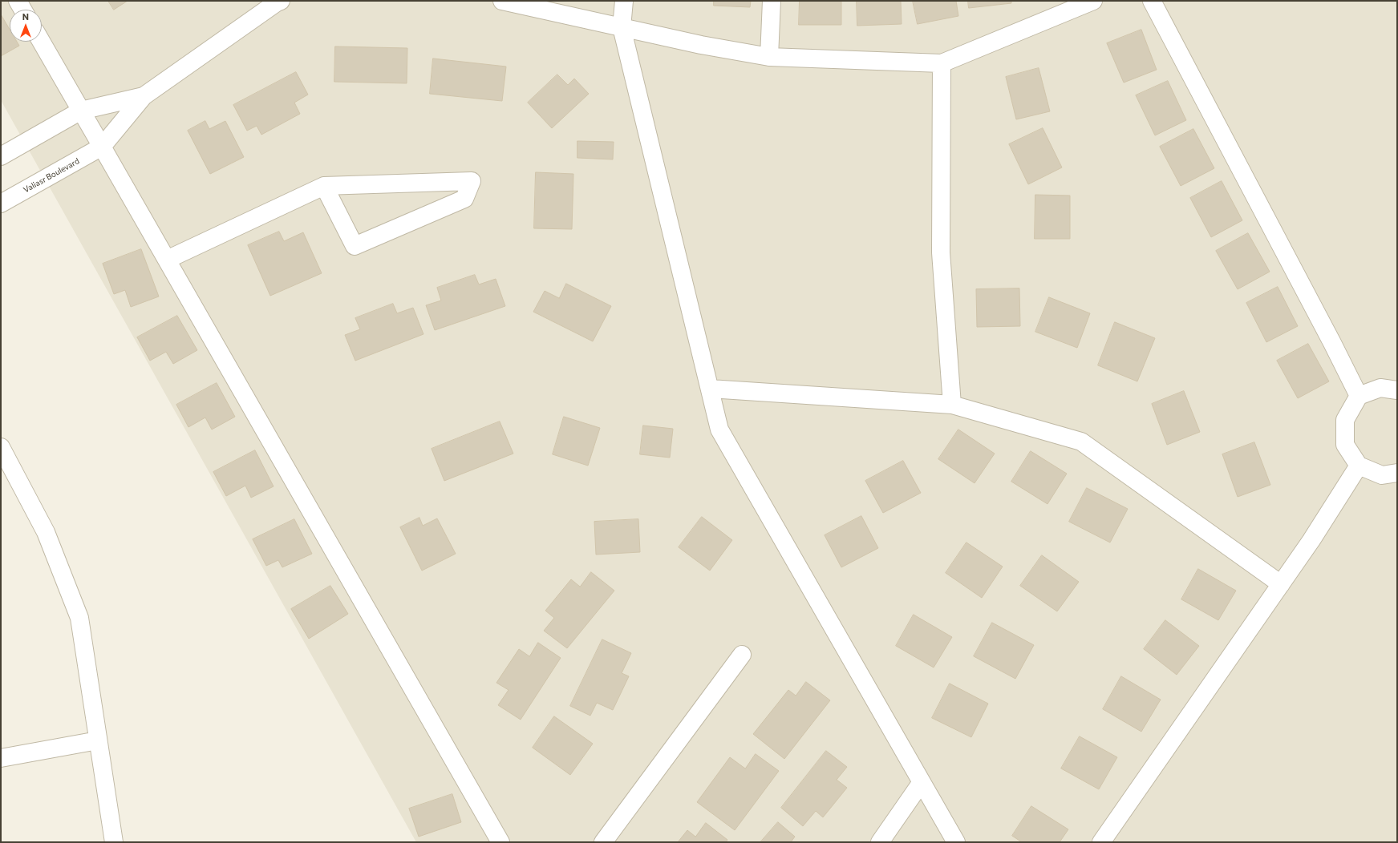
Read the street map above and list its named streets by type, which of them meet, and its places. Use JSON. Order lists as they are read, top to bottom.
{
  "streets": {
    "street": ["Valiasr Boulevard"]
  },
  "north": "top"
}
